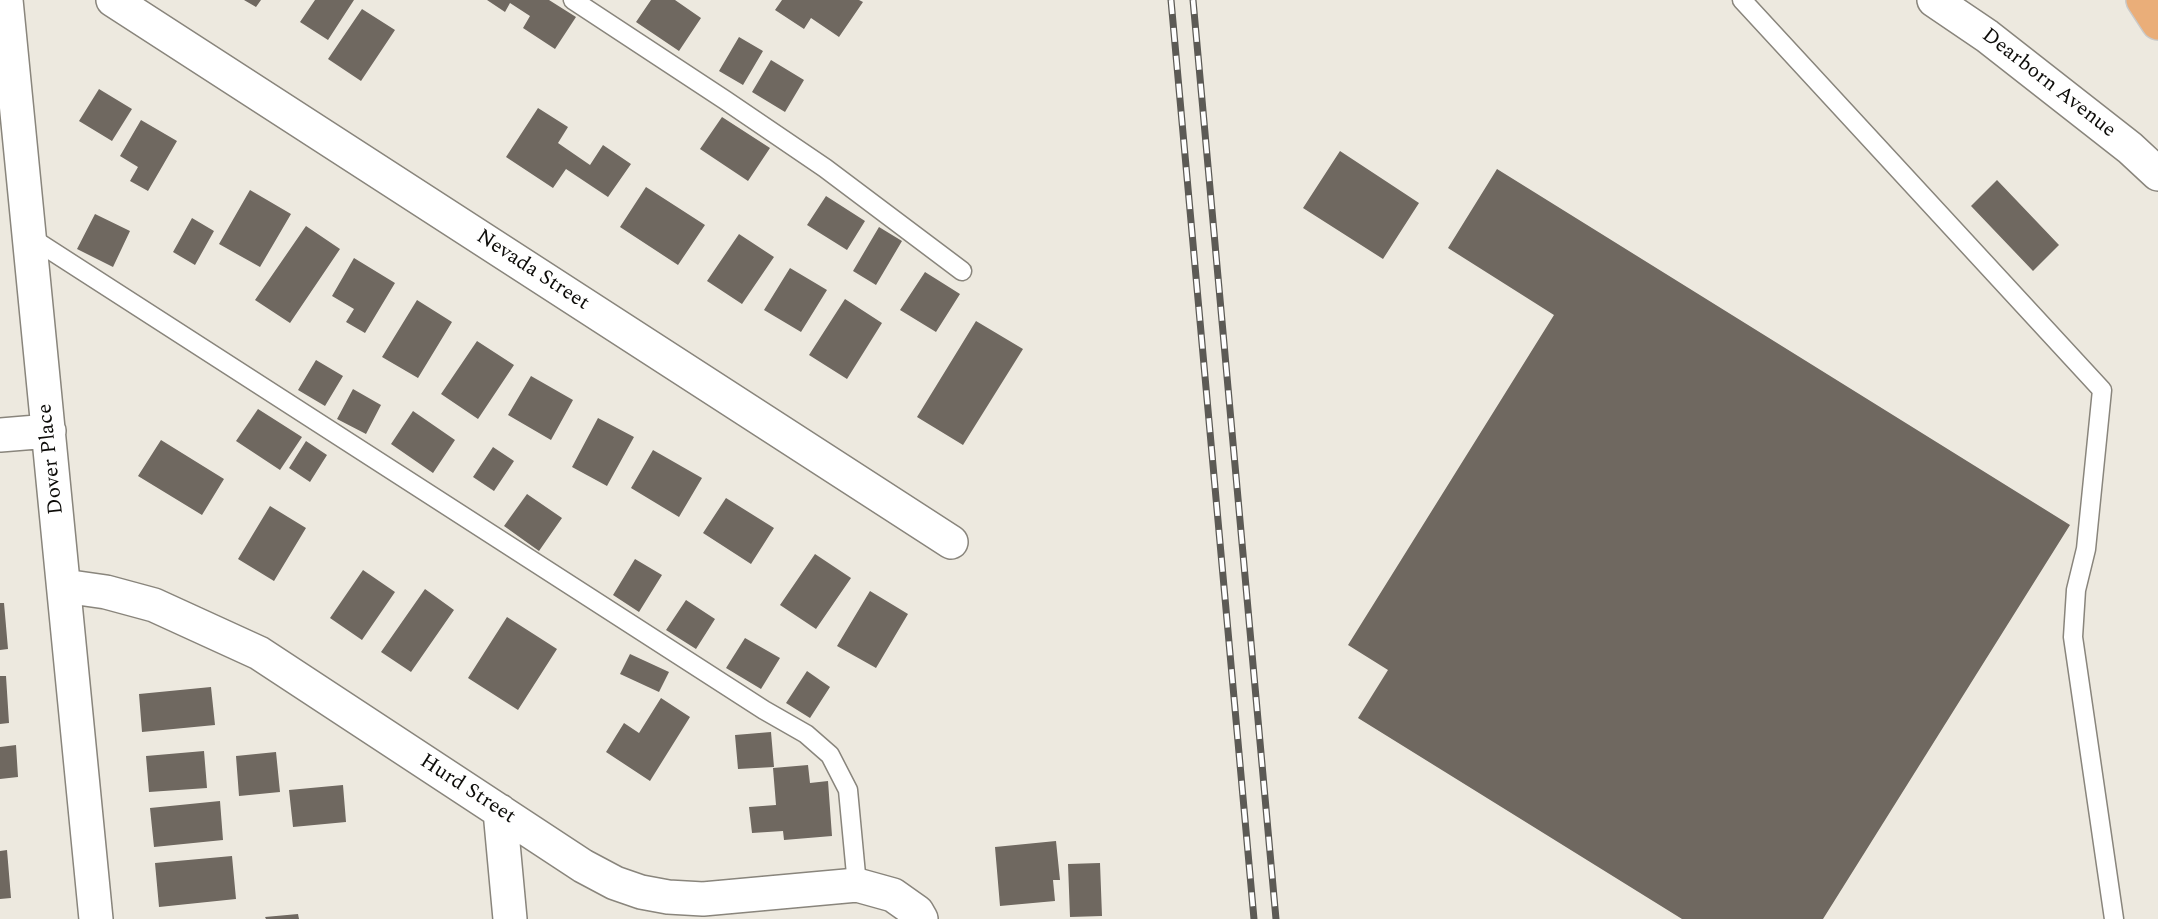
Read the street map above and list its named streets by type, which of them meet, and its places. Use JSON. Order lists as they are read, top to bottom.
{
  "streets": {
    "street": [
      "Dearborn Avenue",
      "Nevada Street",
      "Dover Place",
      "Hurd Street"
    ]
  },
  "crossings": [
    ["Dover Place", "Hurd Street"]
  ]
}
